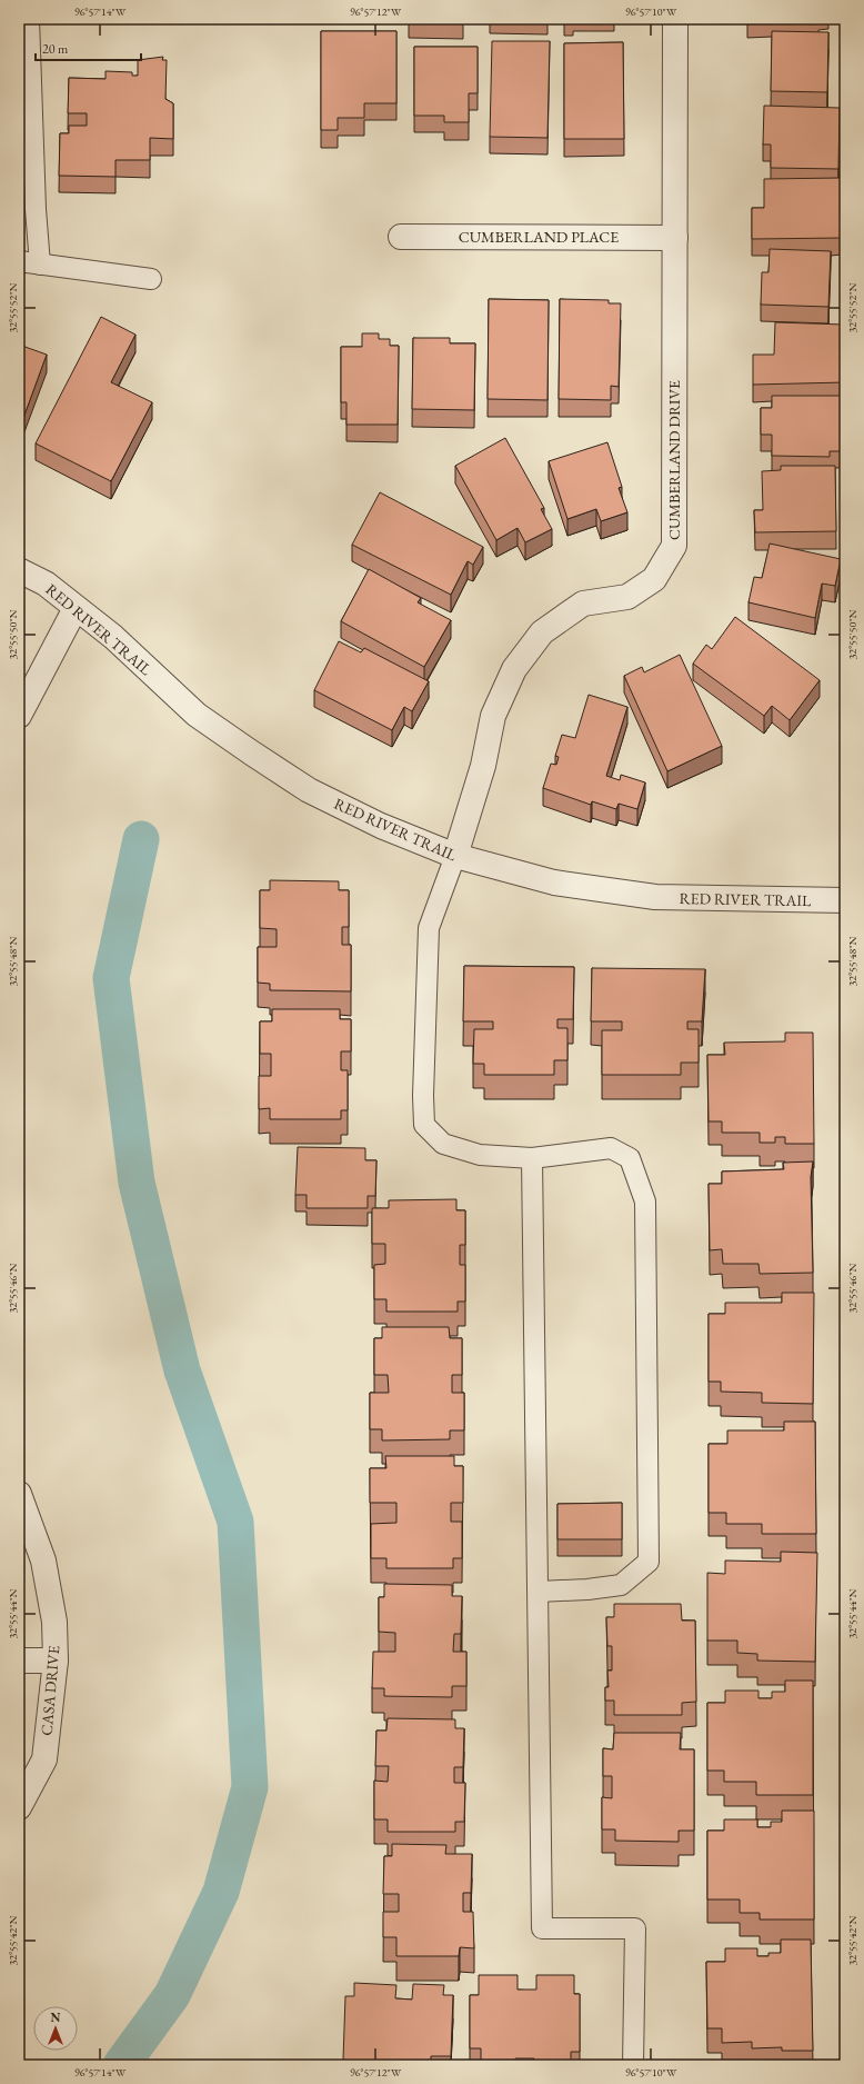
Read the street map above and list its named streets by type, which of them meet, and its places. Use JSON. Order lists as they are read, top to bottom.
{
  "streets": {
    "street": [
      "CUMBERLAND PLACE",
      "CUMBERLAND DRIVE",
      "RED RIVER TRAIL",
      "CASA DRIVE"
    ]
  },
  "crossings": [
    ["CUMBERLAND PLACE", "CUMBERLAND DRIVE"],
    ["CUMBERLAND DRIVE", "RED RIVER TRAIL"]
  ],
  "scale_bar": "20 m",
  "north": "top",
  "coordinates": [
    "96°57'14\"W",
    "96°57'12\"W",
    "96°57'10\"W",
    "32°55'52\"N",
    "32°55'50\"N",
    "32°55'48\"N",
    "32°55'46\"N",
    "32°55'44\"N",
    "32°55'42\"N"
  ]
}
